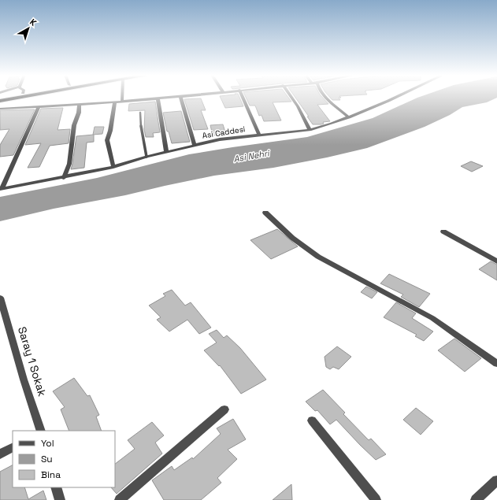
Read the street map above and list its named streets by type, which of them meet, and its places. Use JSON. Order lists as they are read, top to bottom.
{
  "streets": {
    "street": ["Asi Caddesi", "Saray 1 Sokak"]
  },
  "water": ["Asi Nehri"],
  "legend": ["Yol", "Su", "Bina"],
  "north": "top right"
}
